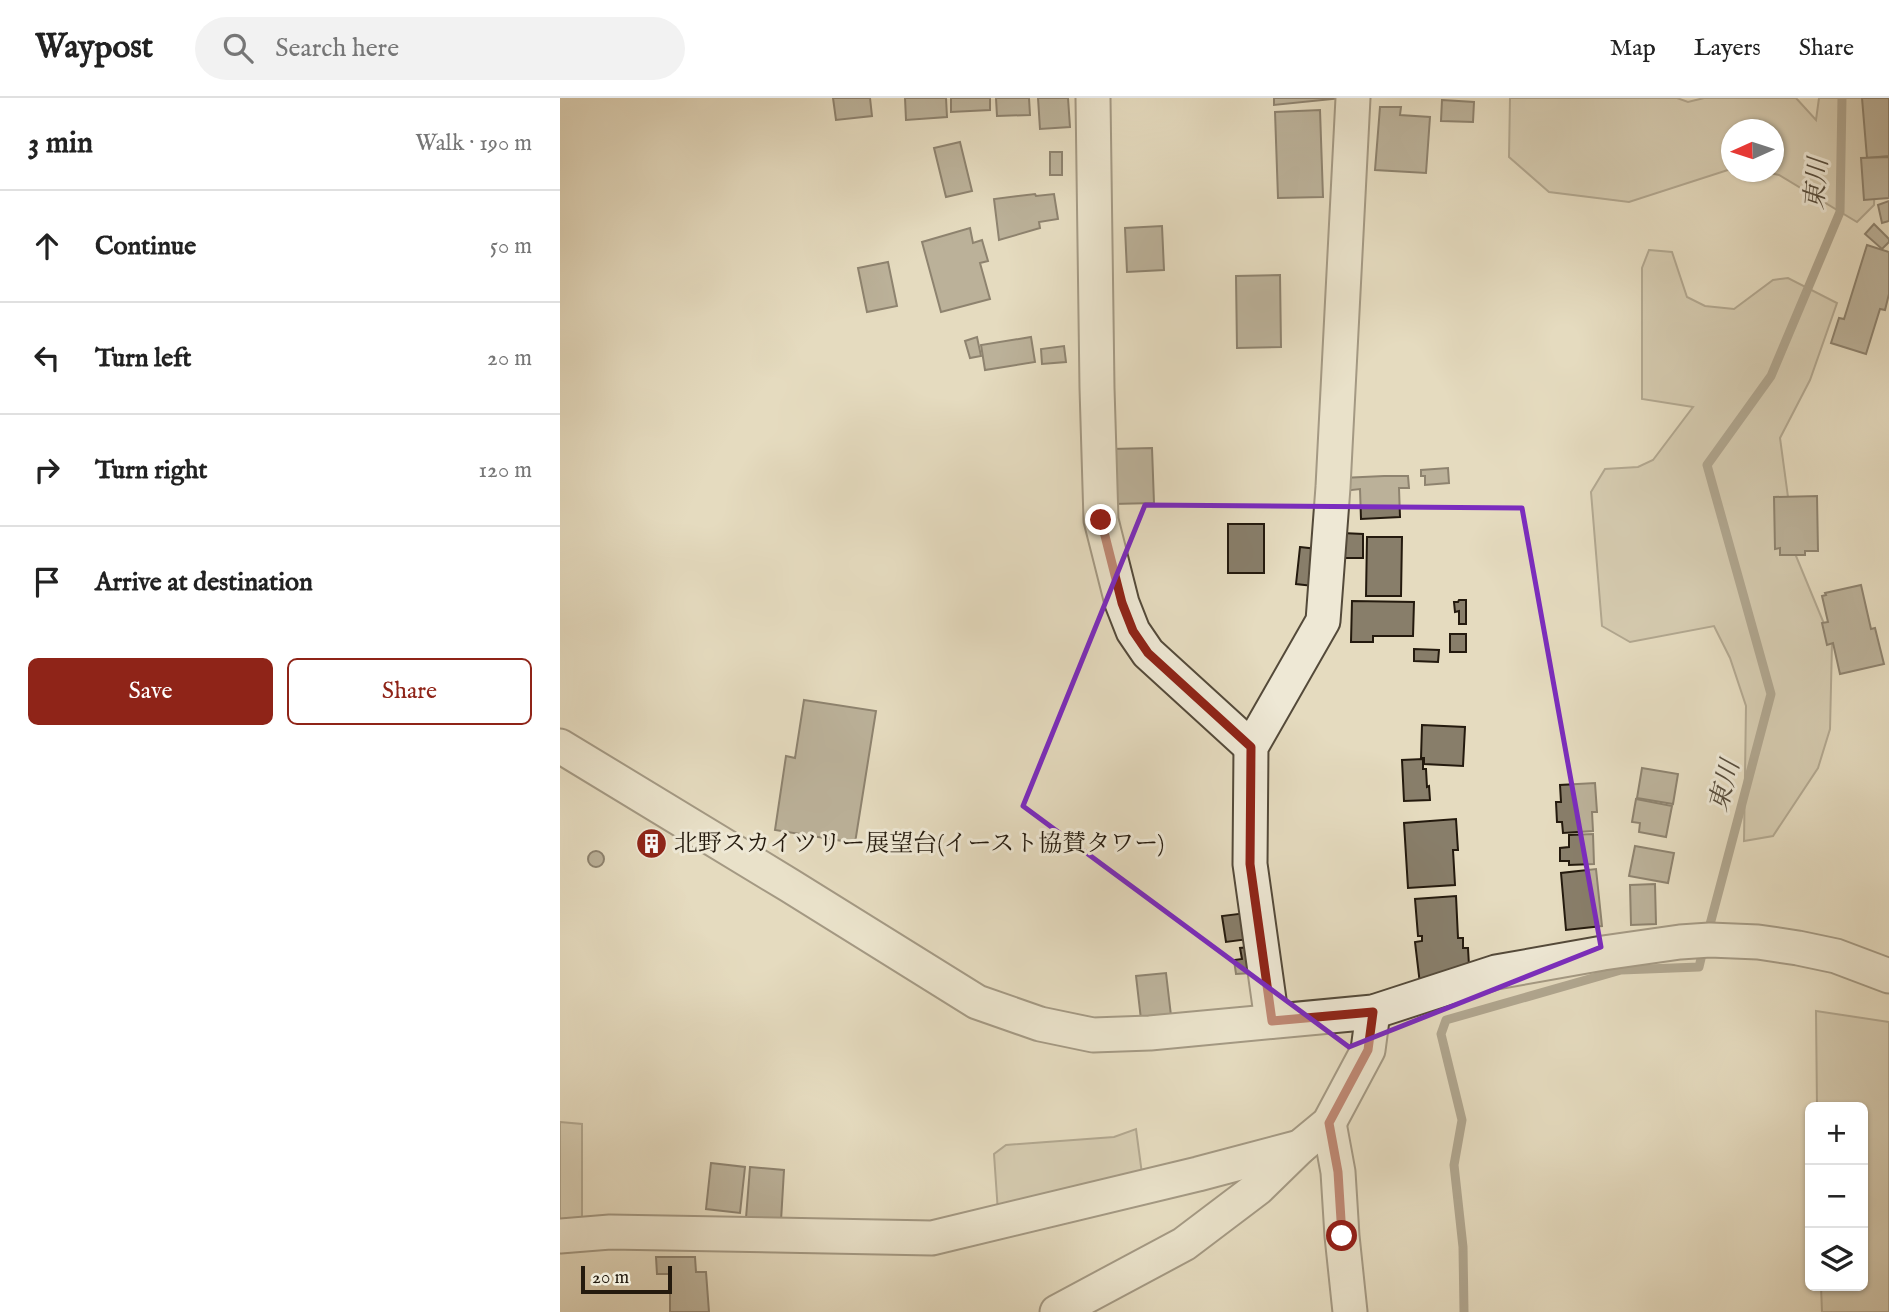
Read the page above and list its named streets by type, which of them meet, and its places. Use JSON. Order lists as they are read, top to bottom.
{
  "water": ["東川"],
  "places": {
    "building": ["北野スカイツリー展望台(イースト協賛タワー)"]
  },
  "scale_bar": "20 m",
  "north": "left",
  "page": {
    "header": "Waypost",
    "search": "Search here",
    "nav": ["Map", "Layers", "Share"],
    "heading": ["3 min", "Walk · 190 m"],
    "list": [
      ["Continue", "50 m"],
      ["Turn left", "20 m"],
      ["Turn right", "120 m"],
      "Arrive at destination"
    ],
    "buttons": ["Save", "Share"],
    "map_buttons": ["+", "−"],
    "scale": "20 m"
  }
}
